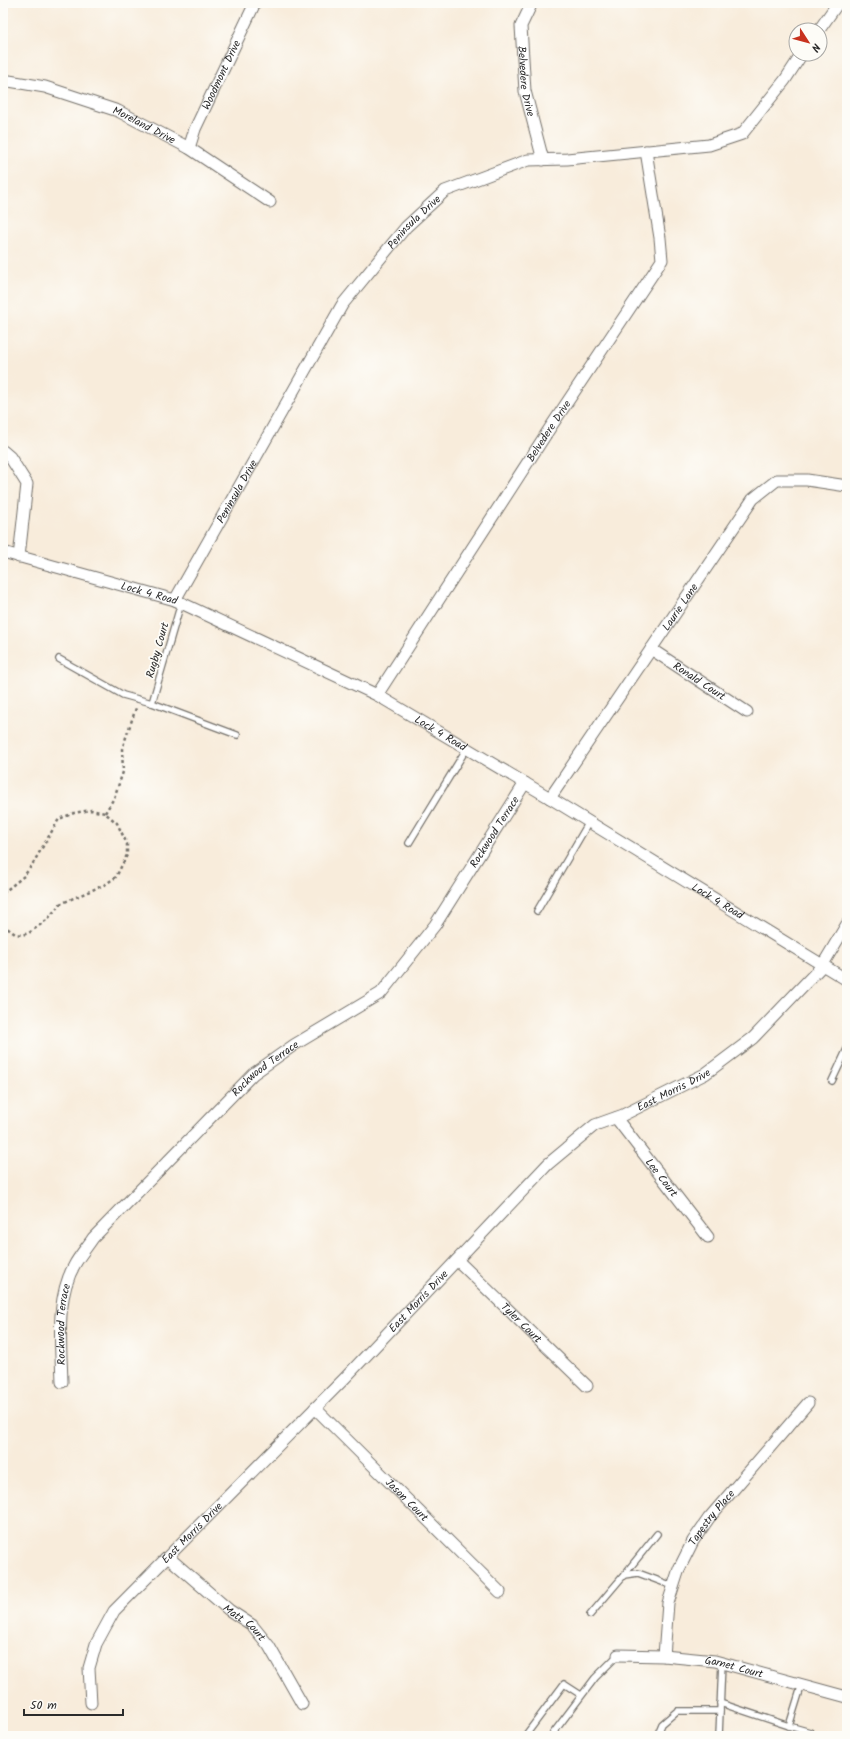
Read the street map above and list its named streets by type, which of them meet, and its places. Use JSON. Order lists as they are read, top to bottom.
{
  "streets": {
    "street": [
      "Woodmont Drive",
      "Belvedere Drive",
      "Moreland Drive",
      "Peninsula Drive",
      "Lock 4 Road",
      "Laurie Lane",
      "Ronald Court",
      "Rockwood Terrace",
      "East Morris Drive",
      "Lee Court",
      "Tyler Court",
      "Jason Court",
      "Tapestry Place",
      "Matt Court",
      "Garnet Court"
    ],
    "lane": ["Rugby Court"]
  },
  "crossings": [
    ["Woodmont Drive", "Moreland Drive"],
    ["Belvedere Drive", "Peninsula Drive"],
    ["Belvedere Drive", "Lock 4 Road"],
    ["Peninsula Drive", "Lock 4 Road"],
    ["Peninsula Drive", "Rugby Court"],
    ["Lock 4 Road", "Laurie Lane"],
    ["Lock 4 Road", "Rugby Court"],
    ["Lock 4 Road", "Rockwood Terrace"],
    ["Lock 4 Road", "East Morris Drive"],
    ["Laurie Lane", "Ronald Court"],
    ["East Morris Drive", "Lee Court"],
    ["East Morris Drive", "Tyler Court"],
    ["East Morris Drive", "Jason Court"],
    ["East Morris Drive", "Matt Court"],
    ["Tapestry Place", "Garnet Court"]
  ],
  "scale_bar": "50 m",
  "north": "bottom right"
}
